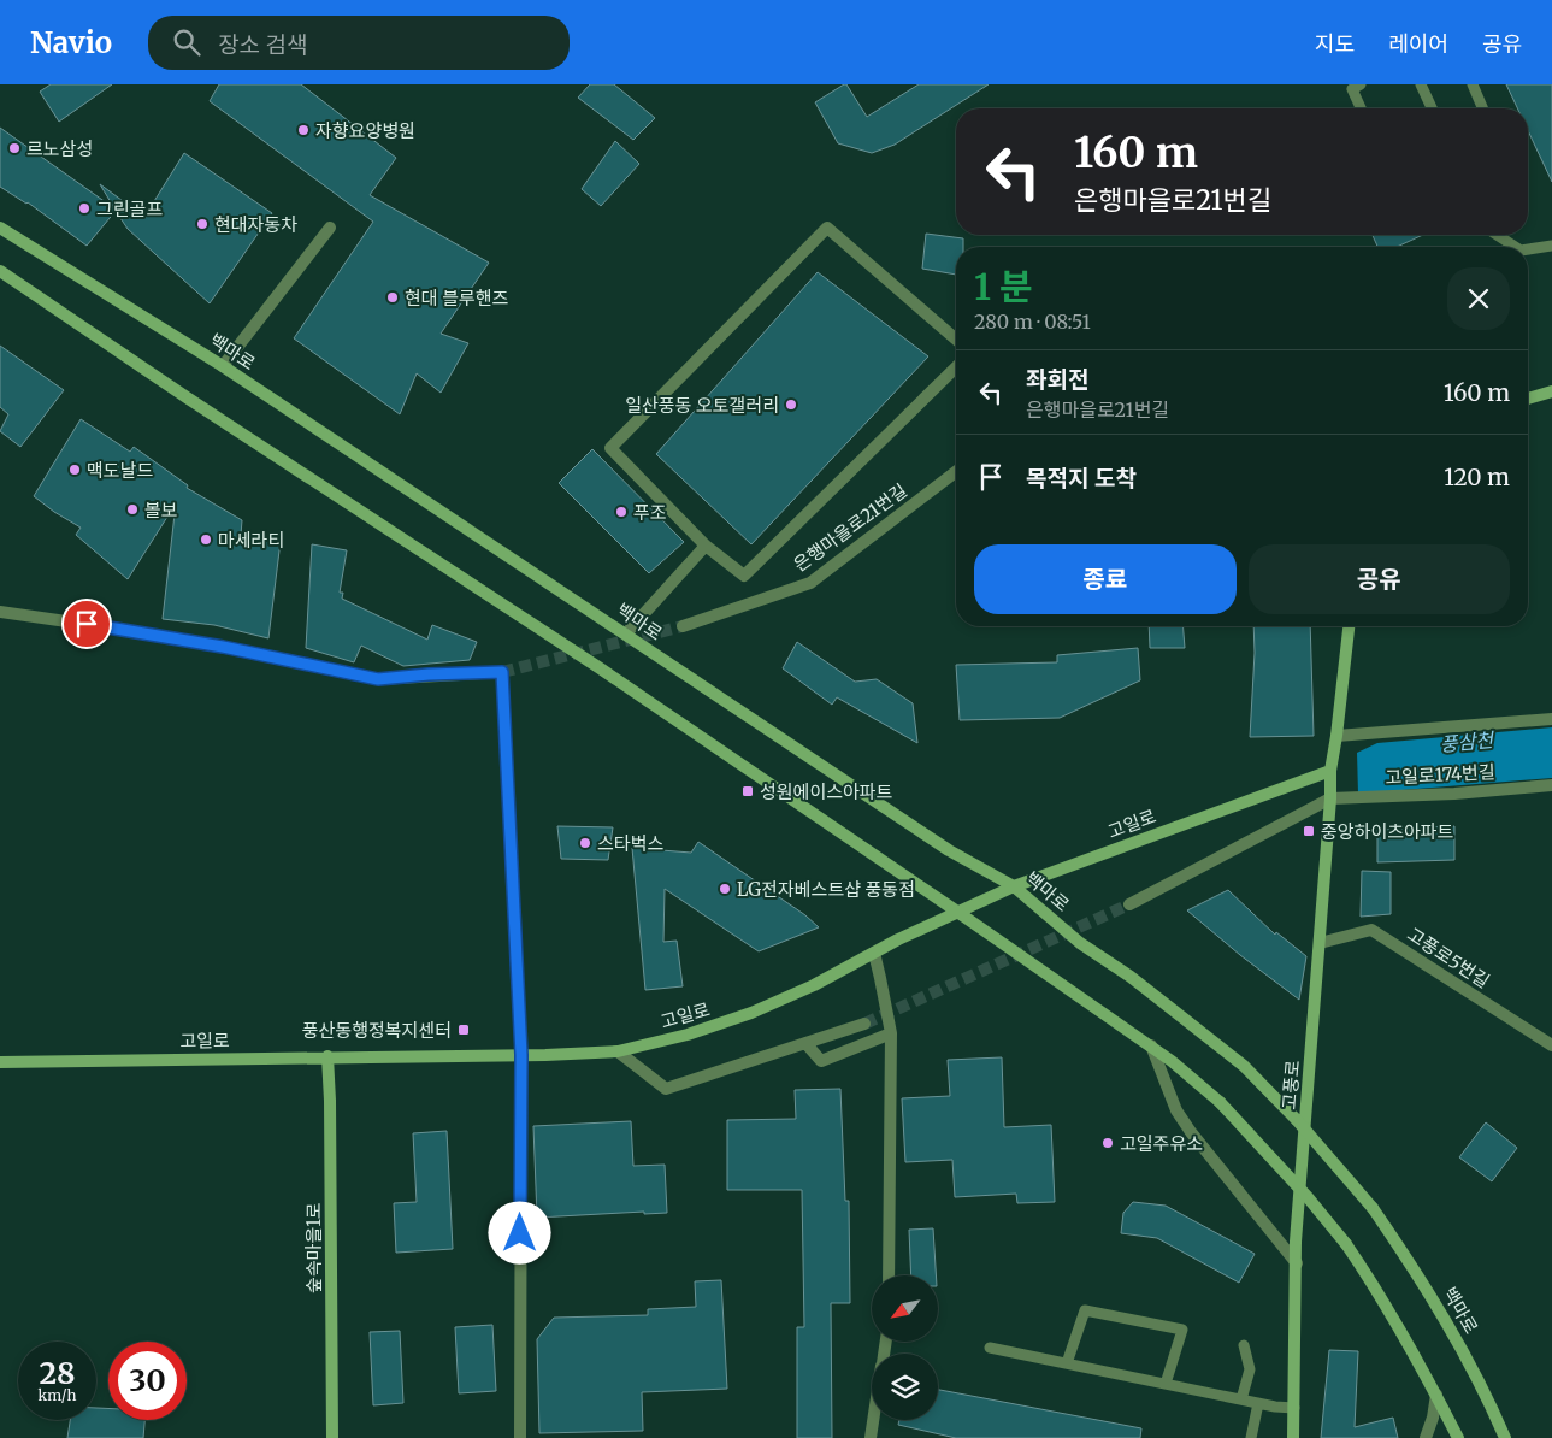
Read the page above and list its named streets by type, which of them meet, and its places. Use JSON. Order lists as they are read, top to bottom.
{
  "streets": {
    "main road": [
      "백마로",
      "고일로",
      "고풍로",
      "숲속마을1로"
    ],
    "street": ["은행마을로21번길", "고일로174번길", "고풍로5번길"]
  },
  "crossings": [
    ["백마로", "고일로"],
    ["고일로174번길", "고풍로"],
    ["고일로", "고풍로"],
    ["고일로", "숲속마을1로"],
    ["고풍로5번길", "고풍로"]
  ],
  "water": ["풍삼천"],
  "places": {
    "other": [
      "자향요양병원",
      "르노삼성",
      "그린골프",
      "현대자동차",
      "현대 블루핸즈",
      "일산풍동 오토갤러리",
      "맥도날드",
      "볼보",
      "푸조",
      "마세라티",
      "스타벅스",
      "LG전자베스트샵 풍동점",
      "고일주유소"
    ],
    "transit": ["성원에이스아파트", "중앙하이츠아파트", "풍산동행정복지센터"]
  },
  "north": "bottom left",
  "page": {
    "header": "Navio",
    "search": "장소 검색",
    "nav": ["지도", "레이어", "공유"],
    "turn": ["160 m", "은행마을로21번길"],
    "heading": ["1 분", "280 m · 08:51"],
    "list": [
      {
        "name": "좌회전",
        "note": "은행마을로21번길",
        "value": "160 m"
      },
      {
        "name": "목적지 도착",
        "value": "120 m"
      }
    ],
    "buttons": ["종료", "공유"],
    "speed": "28 km/h",
    "limit": "30"
  }
}
